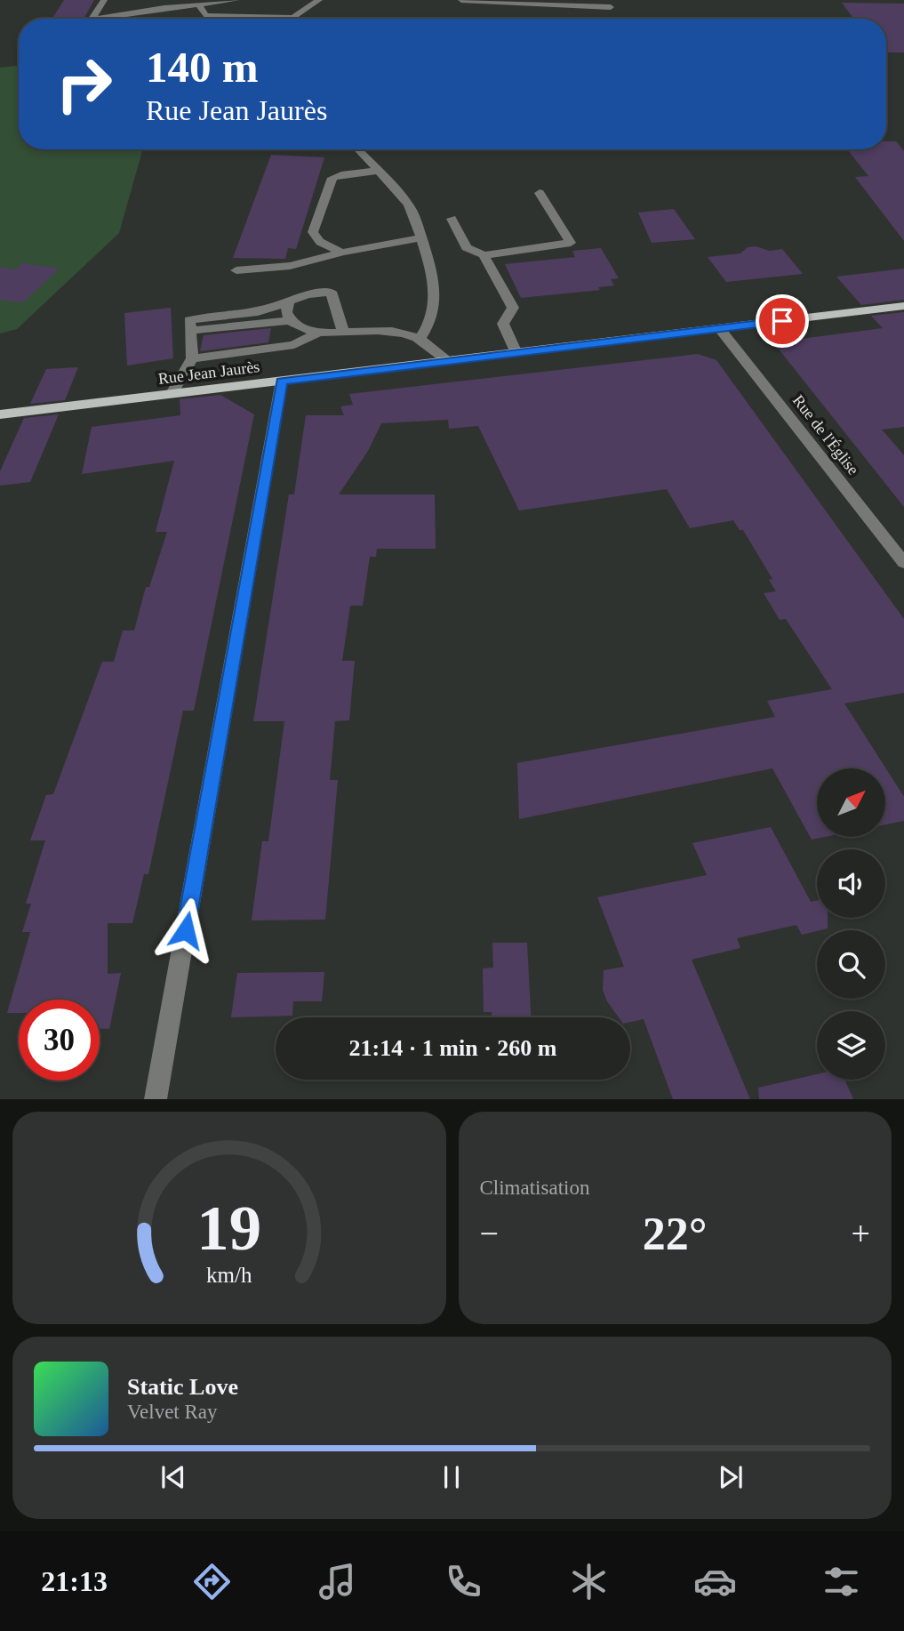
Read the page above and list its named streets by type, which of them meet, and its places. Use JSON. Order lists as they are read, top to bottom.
{
  "streets": {
    "main road": ["Rue Jean Jaurès"],
    "street": ["Rue de l'Église"]
  },
  "crossings": [
    ["Rue Jean Jaurès", "Rue de l'Église"]
  ],
  "north": "top right",
  "page": {
    "turn": ["140 m", "Rue Jean Jaurès"],
    "limit": "30",
    "trip": "21:14 · 1 min · 260 m",
    "tile": "Climatisation",
    "heat": ["−", "22°", "+"],
    "song": ["Static Love", "Velvet Ray"],
    "tabs": "21:13",
    "gauge": ["19", "km/h"]
  }
}
